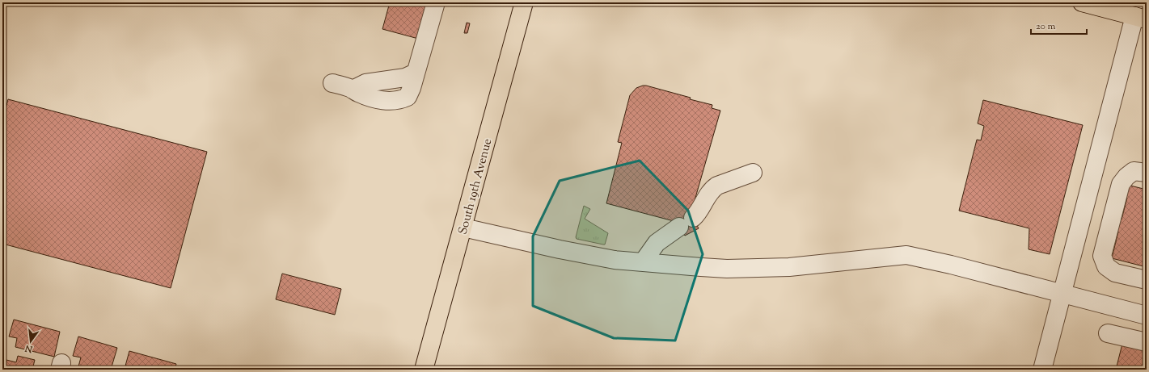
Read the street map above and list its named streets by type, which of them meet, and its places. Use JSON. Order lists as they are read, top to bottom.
{
  "streets": {
    "main road": ["South 19th Avenue"]
  },
  "scale_bar": "20 m",
  "north": "bottom"
}
